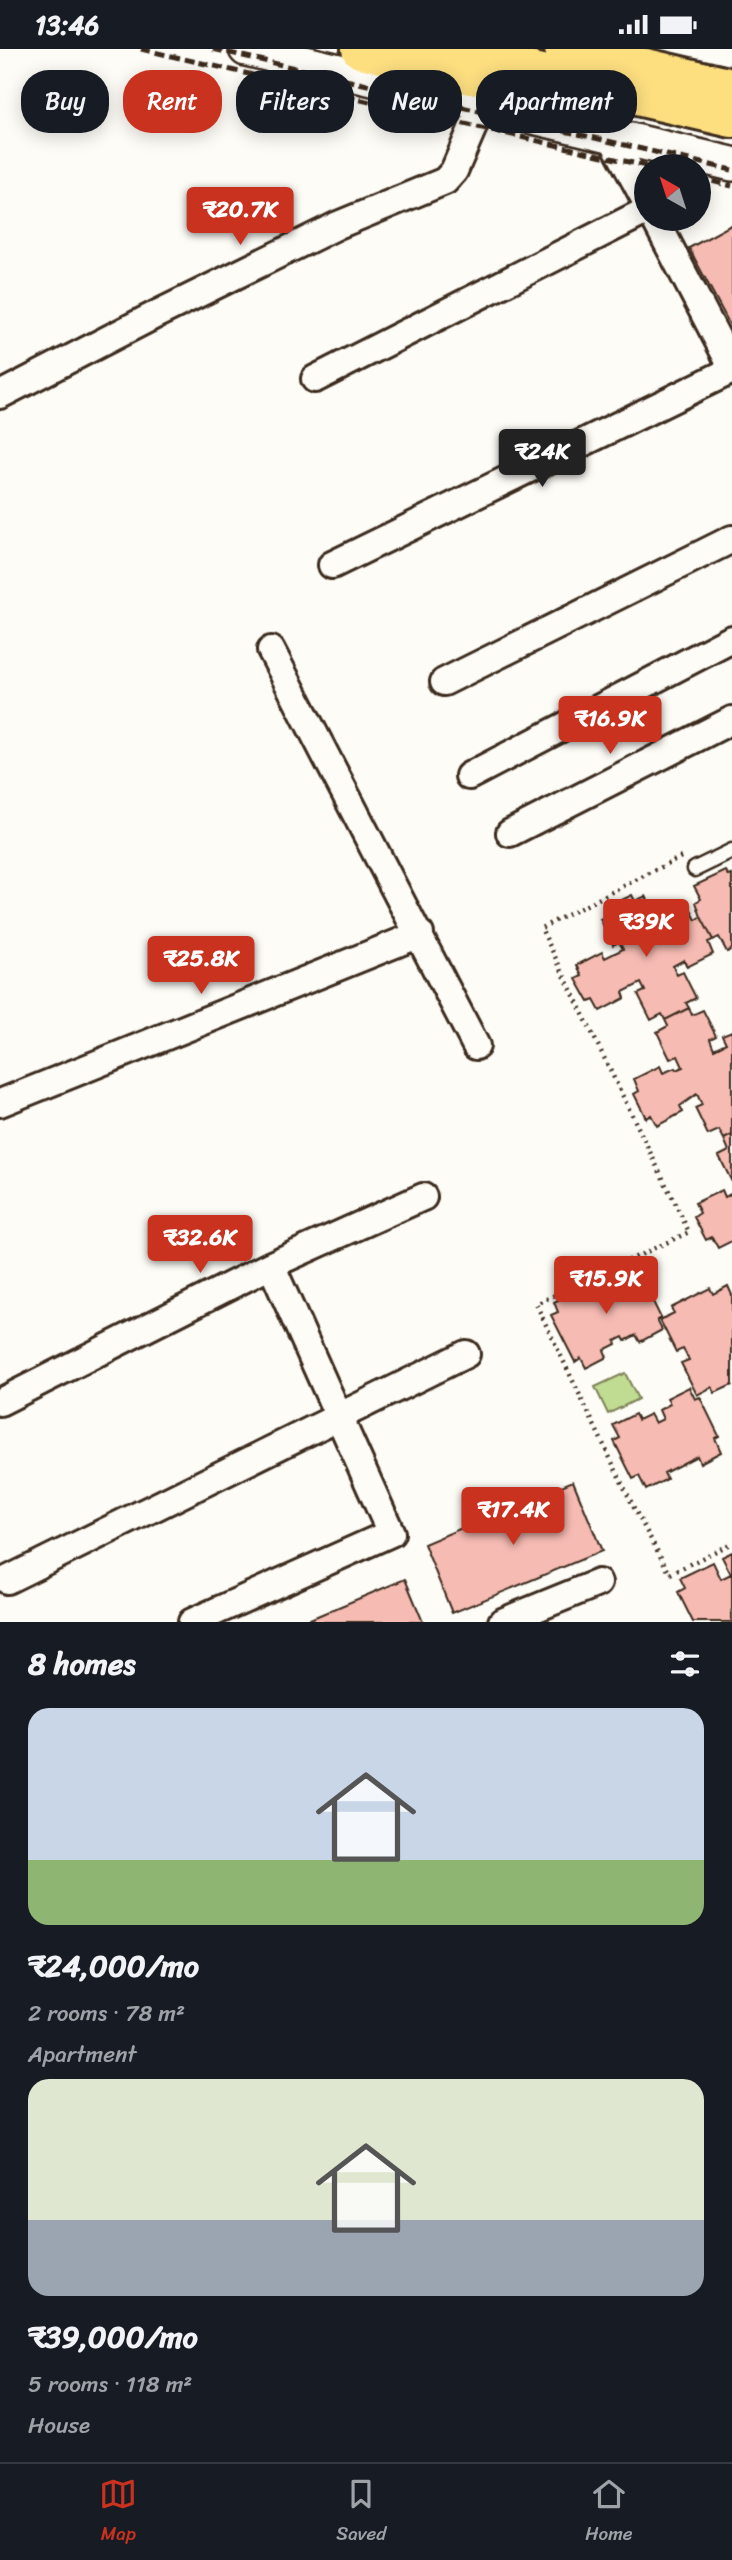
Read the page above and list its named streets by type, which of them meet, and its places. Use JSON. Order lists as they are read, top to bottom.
{
  "north": "top left",
  "page": {
    "status": "13:46",
    "chip": [
      "Buy",
      "Rent",
      "Filters",
      "New",
      "Apartment"
    ],
    "price": [
      "₹20.7K",
      "₹24K",
      "₹16.9K",
      "₹39K",
      "₹25.8K",
      "₹32.6K",
      "₹15.9K",
      "₹17.4K"
    ],
    "heading": "8 homes",
    "list": [
      {
        "name": "₹24,000/mo",
        "note": "2 rooms · 78 m² · Apartment"
      },
      {
        "name": "₹39,000/mo",
        "note": "5 rooms · 118 m² · House"
      }
    ],
    "tabs": ["Map", "Saved", "Home"]
  }
}
